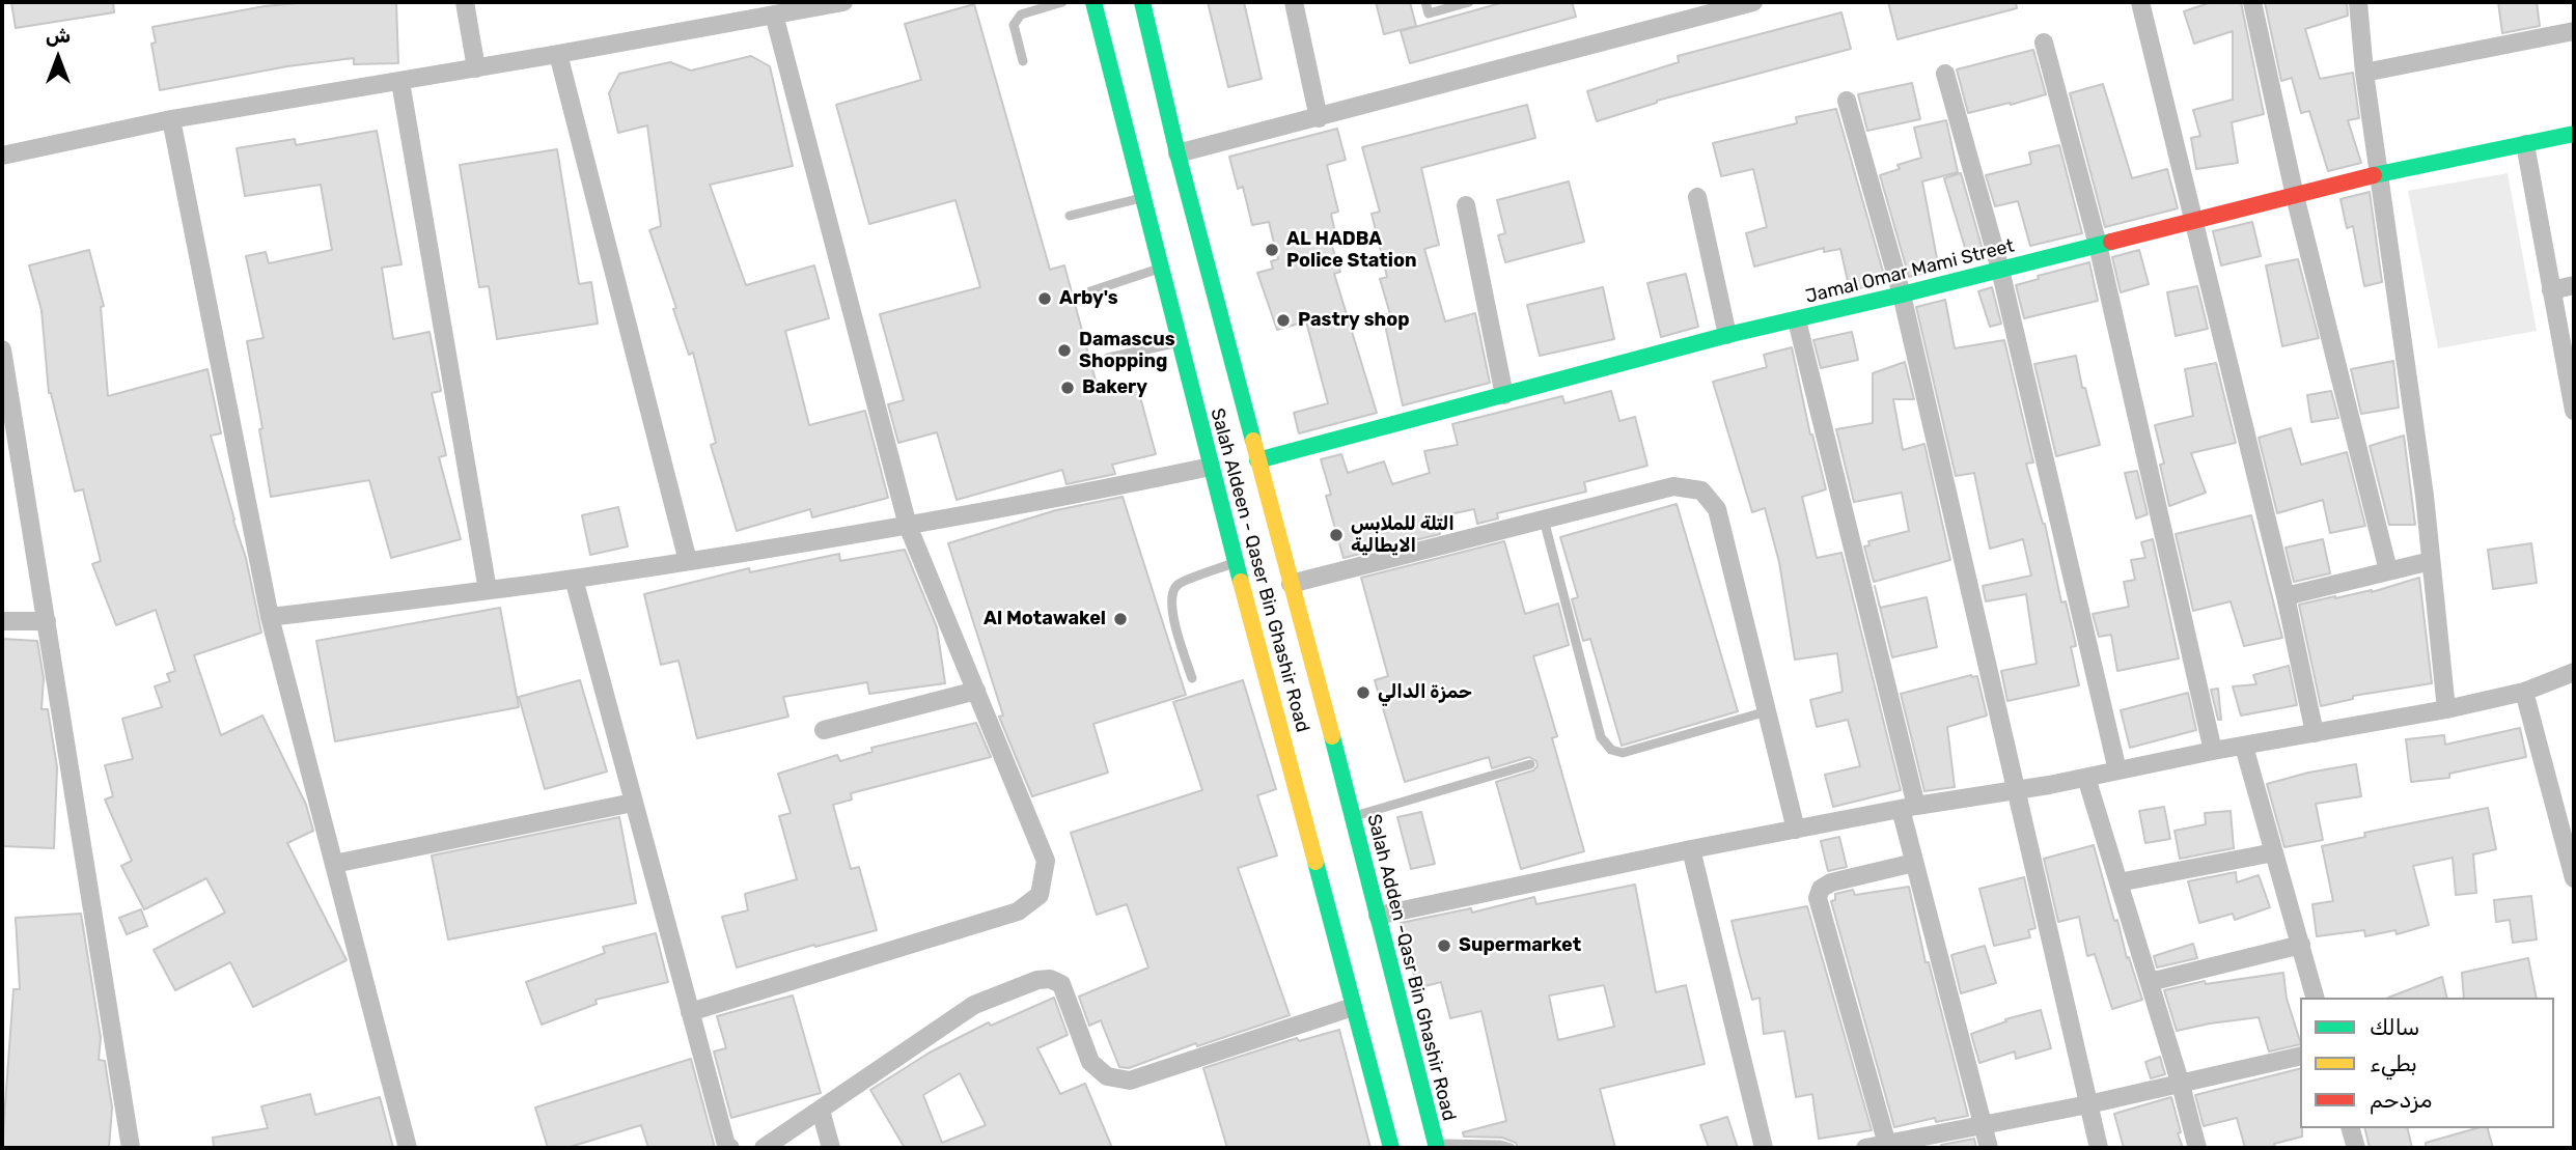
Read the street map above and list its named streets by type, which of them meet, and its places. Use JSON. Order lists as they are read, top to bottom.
{
  "streets": {
    "main road": ["Jamal Omar Mami Street", "Salah Aldeen - Qaser Bin Ghashir Road", "Salah Adden -Qasr Bin Ghashir Road"]
  },
  "crossings": [
    ["Jamal Omar Mami Street", "Salah Aldeen - Qaser Bin Ghashir Road"],
    ["Salah Aldeen - Qaser Bin Ghashir Road", "Salah Adden -Qasr Bin Ghashir Road"]
  ],
  "places": [
    "AL HADBA Police Station",
    "Arby's",
    "Pastry shop",
    "Damascus Shopping",
    "Bakery",
    "التلة للملابس الايطالية",
    "Al Motawakel",
    "حمزة الدالي",
    "Supermarket"
  ],
  "legend": ["سالك", "بطيء", "مزدحم"],
  "north": "top"
}
